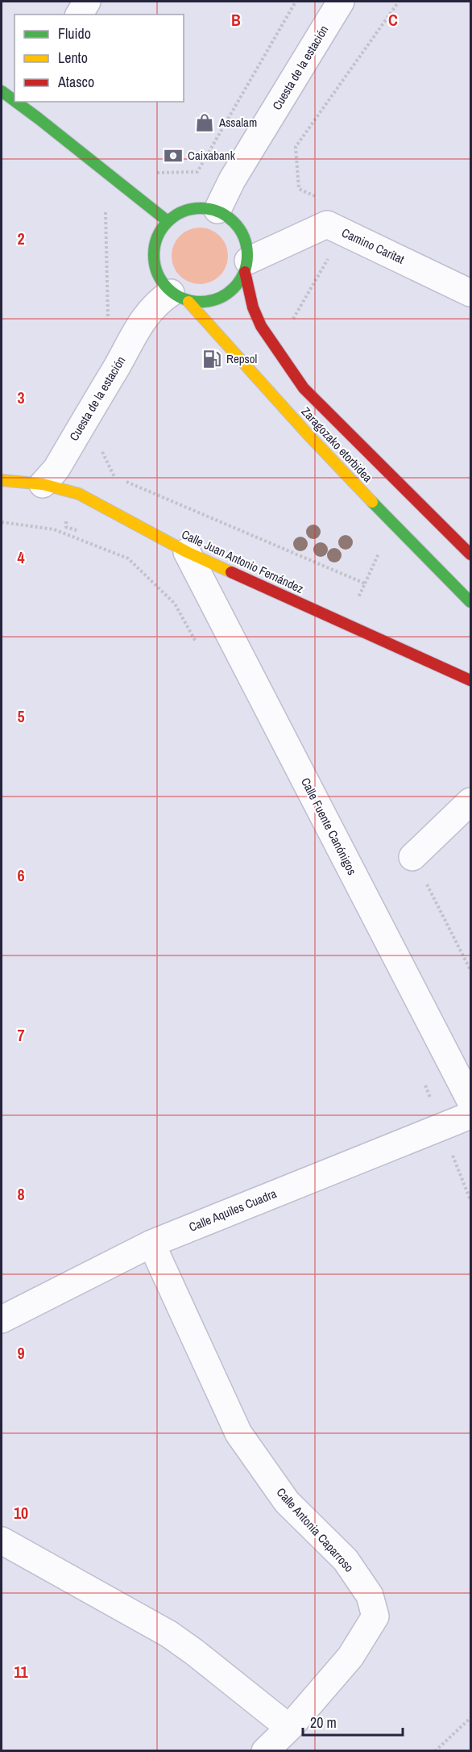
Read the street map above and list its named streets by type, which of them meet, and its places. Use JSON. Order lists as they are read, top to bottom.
{
  "streets": {
    "main road": ["Zaragozako etorbidea", "Calle Juan Antonio Fernández"],
    "street": [
      "Cuesta de la estación",
      "Camino Caritat",
      "Calle Fuente Canónigos",
      "Calle Aquiles Cuadra",
      "Calle Antonia Caparroso"
    ]
  },
  "crossings": [
    ["Cuesta de la estación", "Camino Caritat"],
    ["Cuesta de la estación", "Zaragozako etorbidea"],
    ["Cuesta de la estación", "Calle Juan Antonio Fernández"],
    ["Camino Caritat", "Zaragozako etorbidea"],
    ["Calle Juan Antonio Fernández", "Calle Fuente Canónigos"],
    ["Calle Aquiles Cuadra", "Calle Antonia Caparroso"]
  ],
  "places": {
    "shop": ["Assalam"],
    "bank": ["Caixabank"],
    "fuel station": ["Repsol"]
  },
  "legend": ["Fluido", "Lento", "Atasco"],
  "scale_bar": "20 m",
  "grid": {
    "columns": ["B", "C"],
    "rows": [
      "2",
      "3",
      "4",
      "5",
      "6",
      "7",
      "8",
      "9",
      "10",
      "11"
    ]
  }
}
